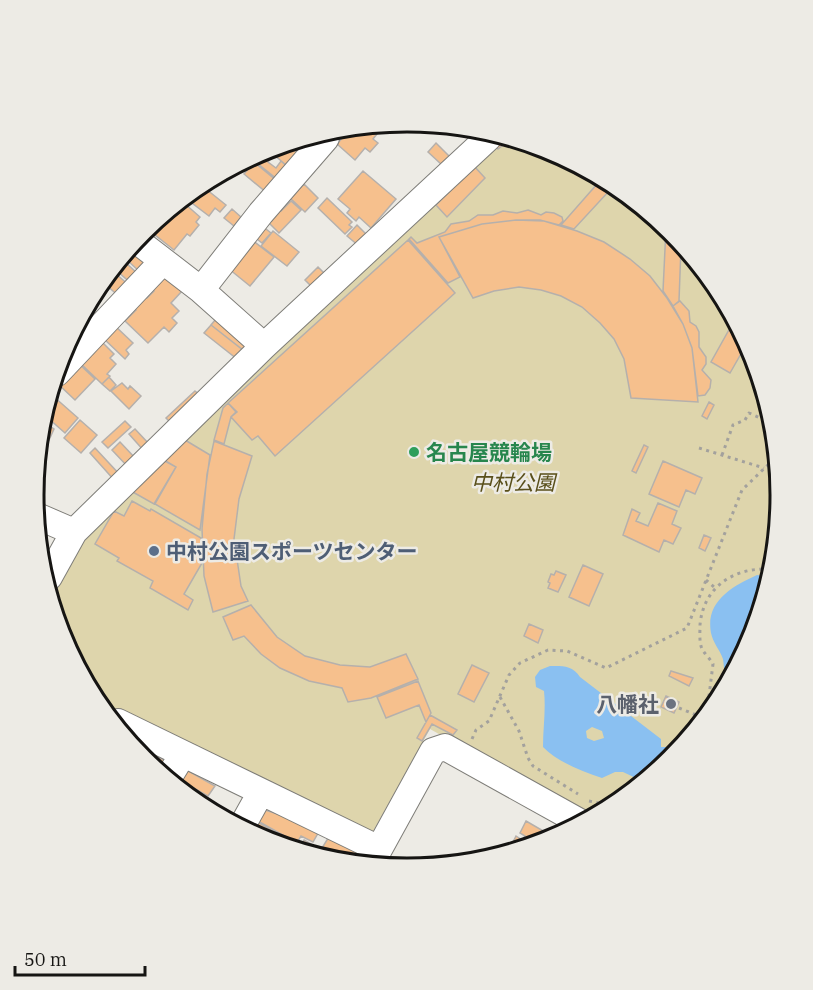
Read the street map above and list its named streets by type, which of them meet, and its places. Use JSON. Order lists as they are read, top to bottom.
{
  "parks": ["中村公園"],
  "places": ["名古屋競輪場", "中村公園スポーツセンター", "八幡社"],
  "scale_bar": "50 m"
}
